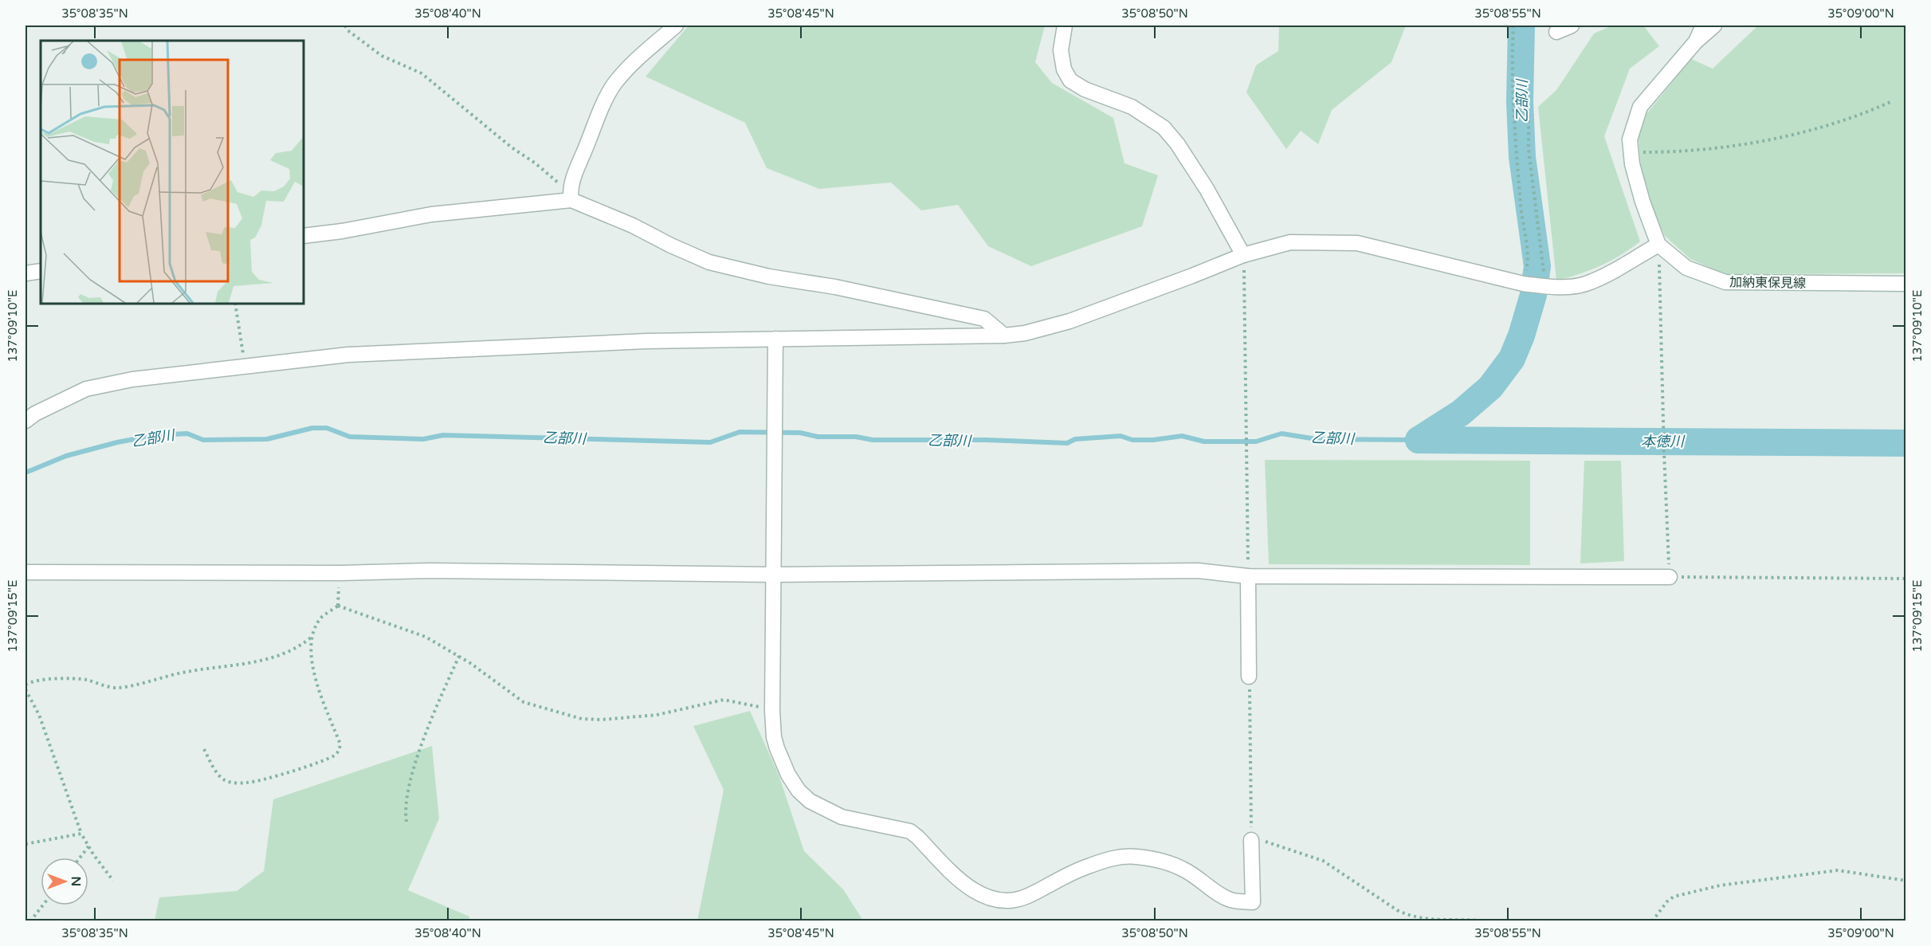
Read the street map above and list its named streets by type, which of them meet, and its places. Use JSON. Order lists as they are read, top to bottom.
{
  "streets": {
    "street": ["加納東保見線"]
  },
  "water": ["乙部川", "本徳川"],
  "north": "right",
  "coordinates": [
    "35°08'35\"N",
    "35°08'40\"N",
    "35°08'45\"N",
    "35°08'50\"N",
    "35°08'55\"N",
    "35°09'00\"N",
    "137°09'10\"E",
    "137°09'15\"E"
  ]
}
